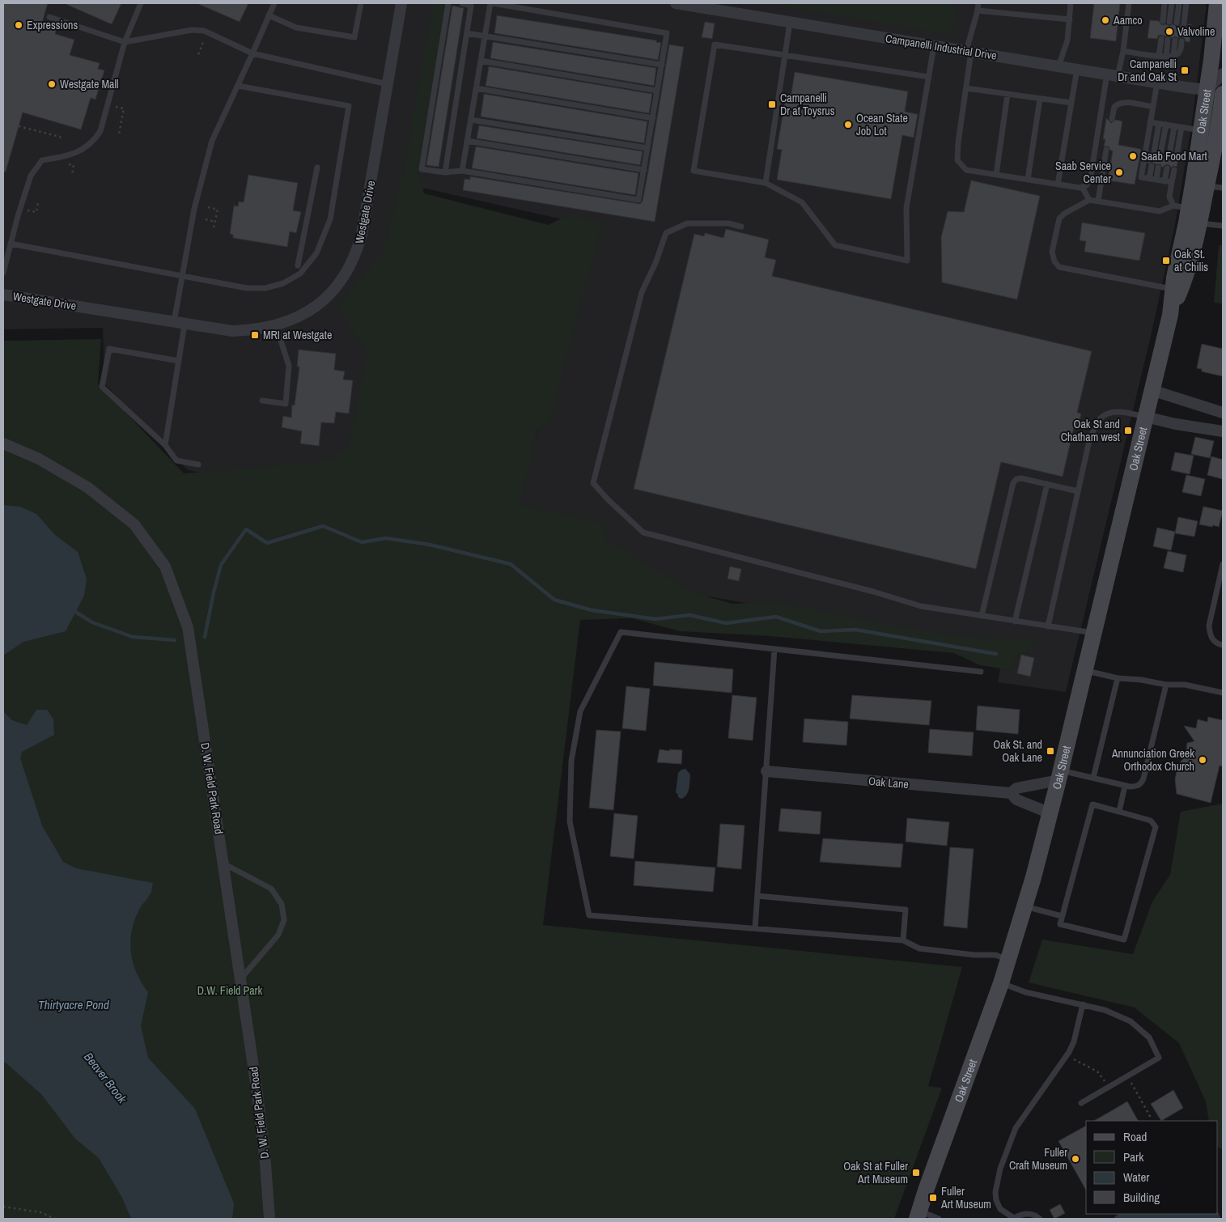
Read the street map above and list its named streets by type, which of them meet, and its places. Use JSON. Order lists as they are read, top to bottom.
{
  "streets": {
    "main road": ["Oak Street"],
    "street": [
      "Campanelli Industrial Drive",
      "Westgate Drive",
      "Oak Lane",
      "D. W. Field Park Road"
    ]
  },
  "crossings": [
    ["Campanelli Industrial Drive", "Oak Street"],
    ["Oak Street", "Oak Lane"]
  ],
  "water": ["Thirtyacre Pond", "Beaver Brook"],
  "parks": ["D.W. Field Park"],
  "places": {
    "other": [
      "Aamco",
      "Expressions",
      "Valvoline",
      "Westgate Mall",
      "Ocean State Job Lot",
      "Saab Food Mart",
      "Saab Service Center",
      "Annunciation Greek Orthodox Church",
      "Fuller Craft Museum"
    ],
    "transit": [
      "Campanelli Dr and Oak St",
      "Campanelli Dr at Toysrus",
      "Oak St. at Chilis",
      "MRI at Westgate",
      "Oak St and Chatham west",
      "Oak St. and Oak Lane",
      "Oak St at Fuller Art Museum",
      "Fuller Art Museum"
    ]
  },
  "legend": [
    "Road",
    "Park",
    "Water",
    "Building"
  ]
}
